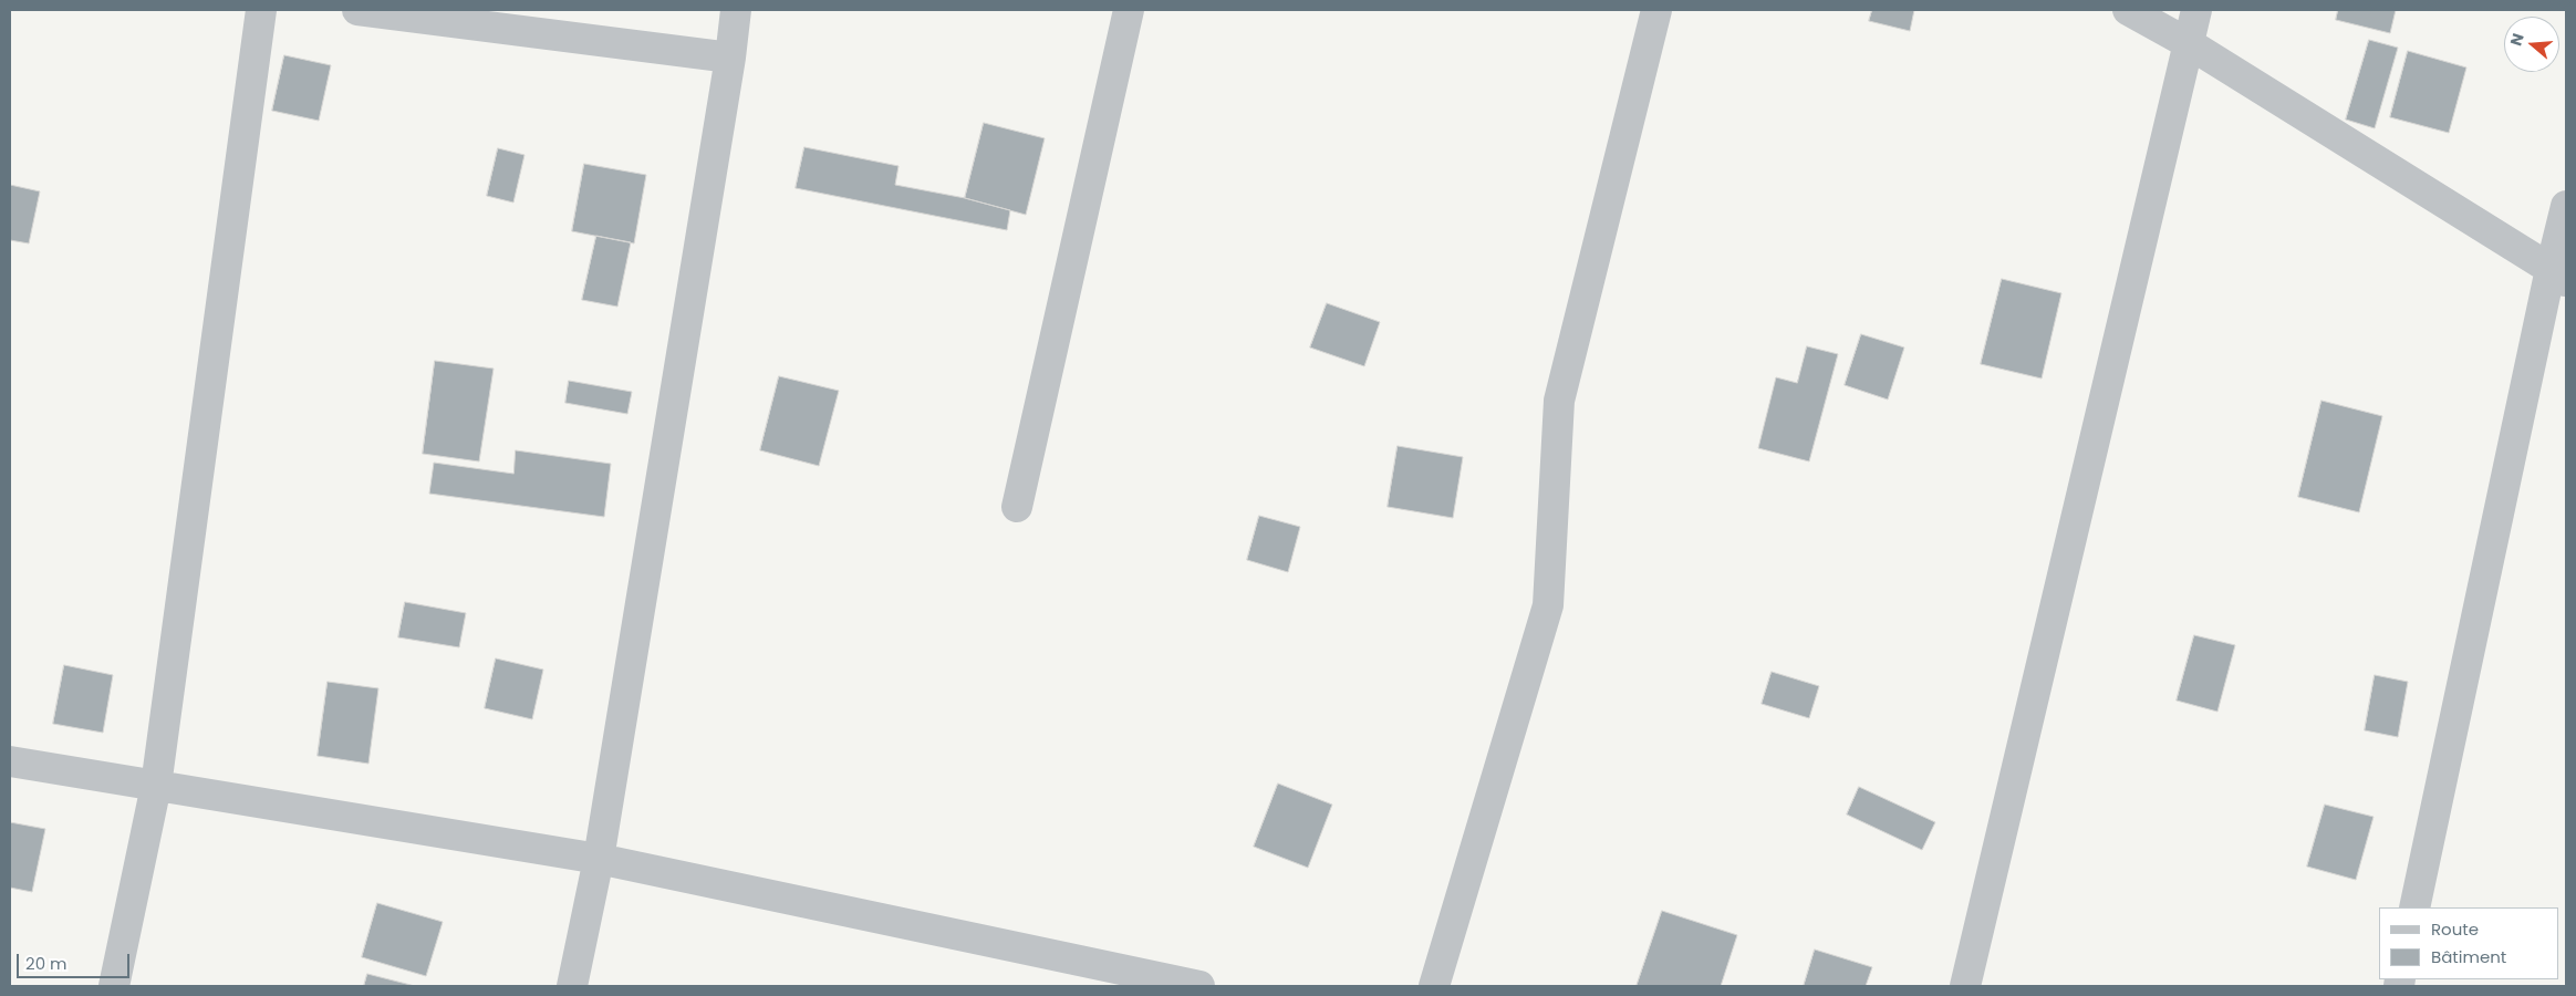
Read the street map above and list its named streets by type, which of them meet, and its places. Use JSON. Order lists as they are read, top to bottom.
{
  "legend": ["Route", "Bâtiment"],
  "scale_bar": "20 m",
  "north": "left"
}
